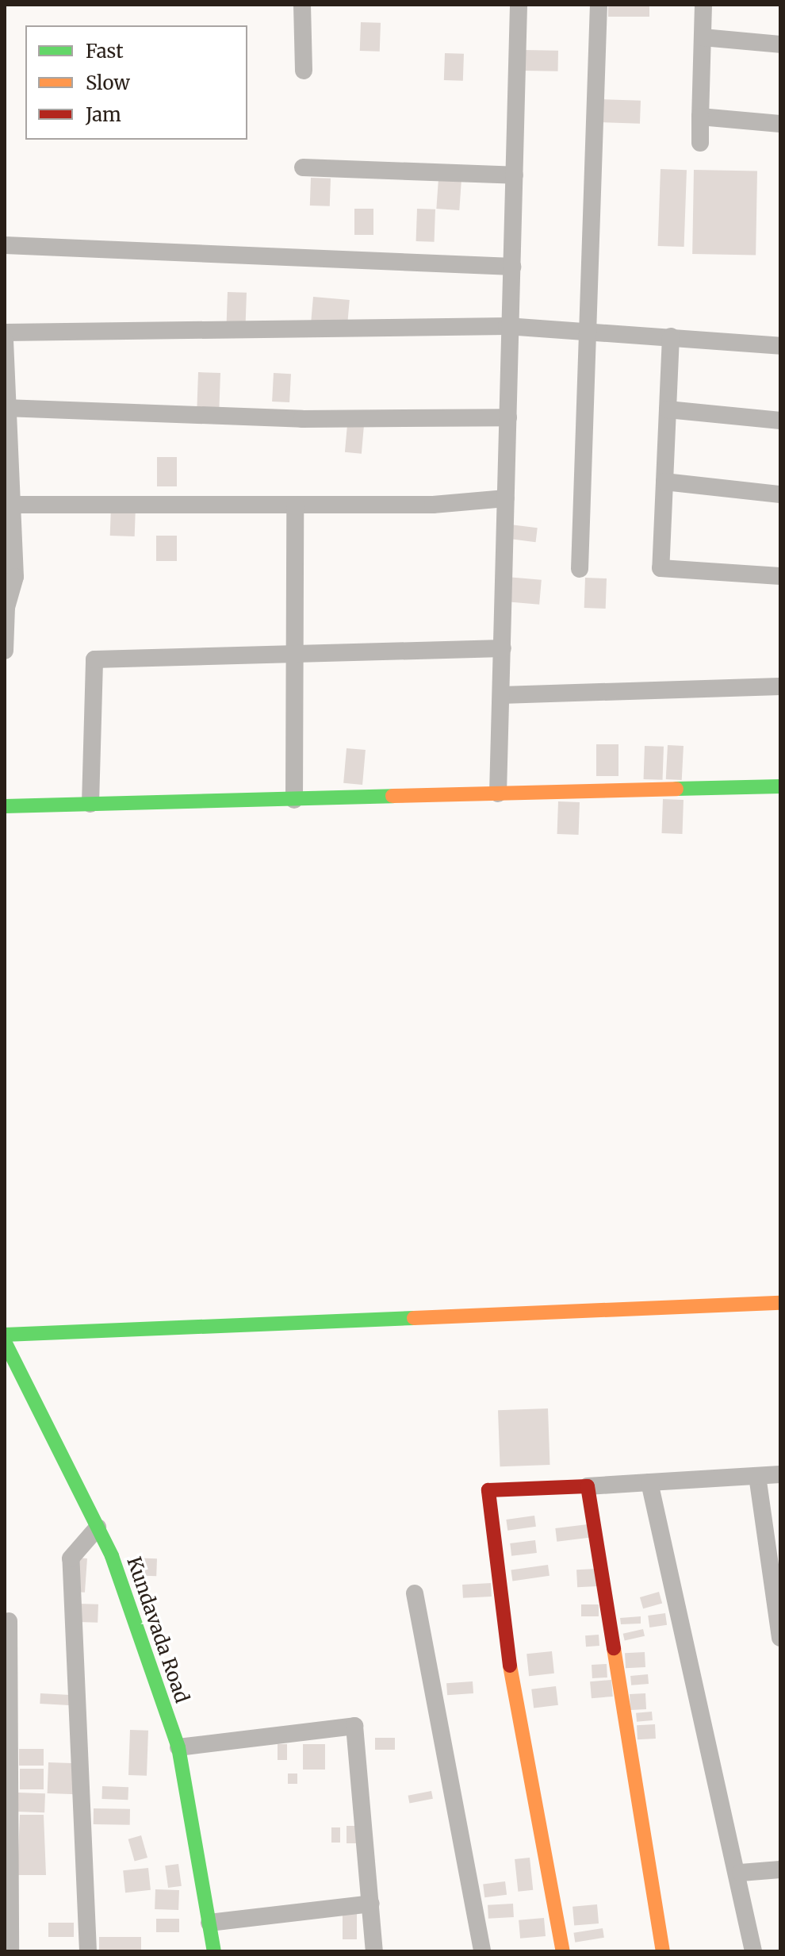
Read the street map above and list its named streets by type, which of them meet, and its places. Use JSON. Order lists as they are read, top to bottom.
{
  "streets": {
    "street": ["Kundavada Road"]
  },
  "legend": ["Fast", "Slow", "Jam"]
}
